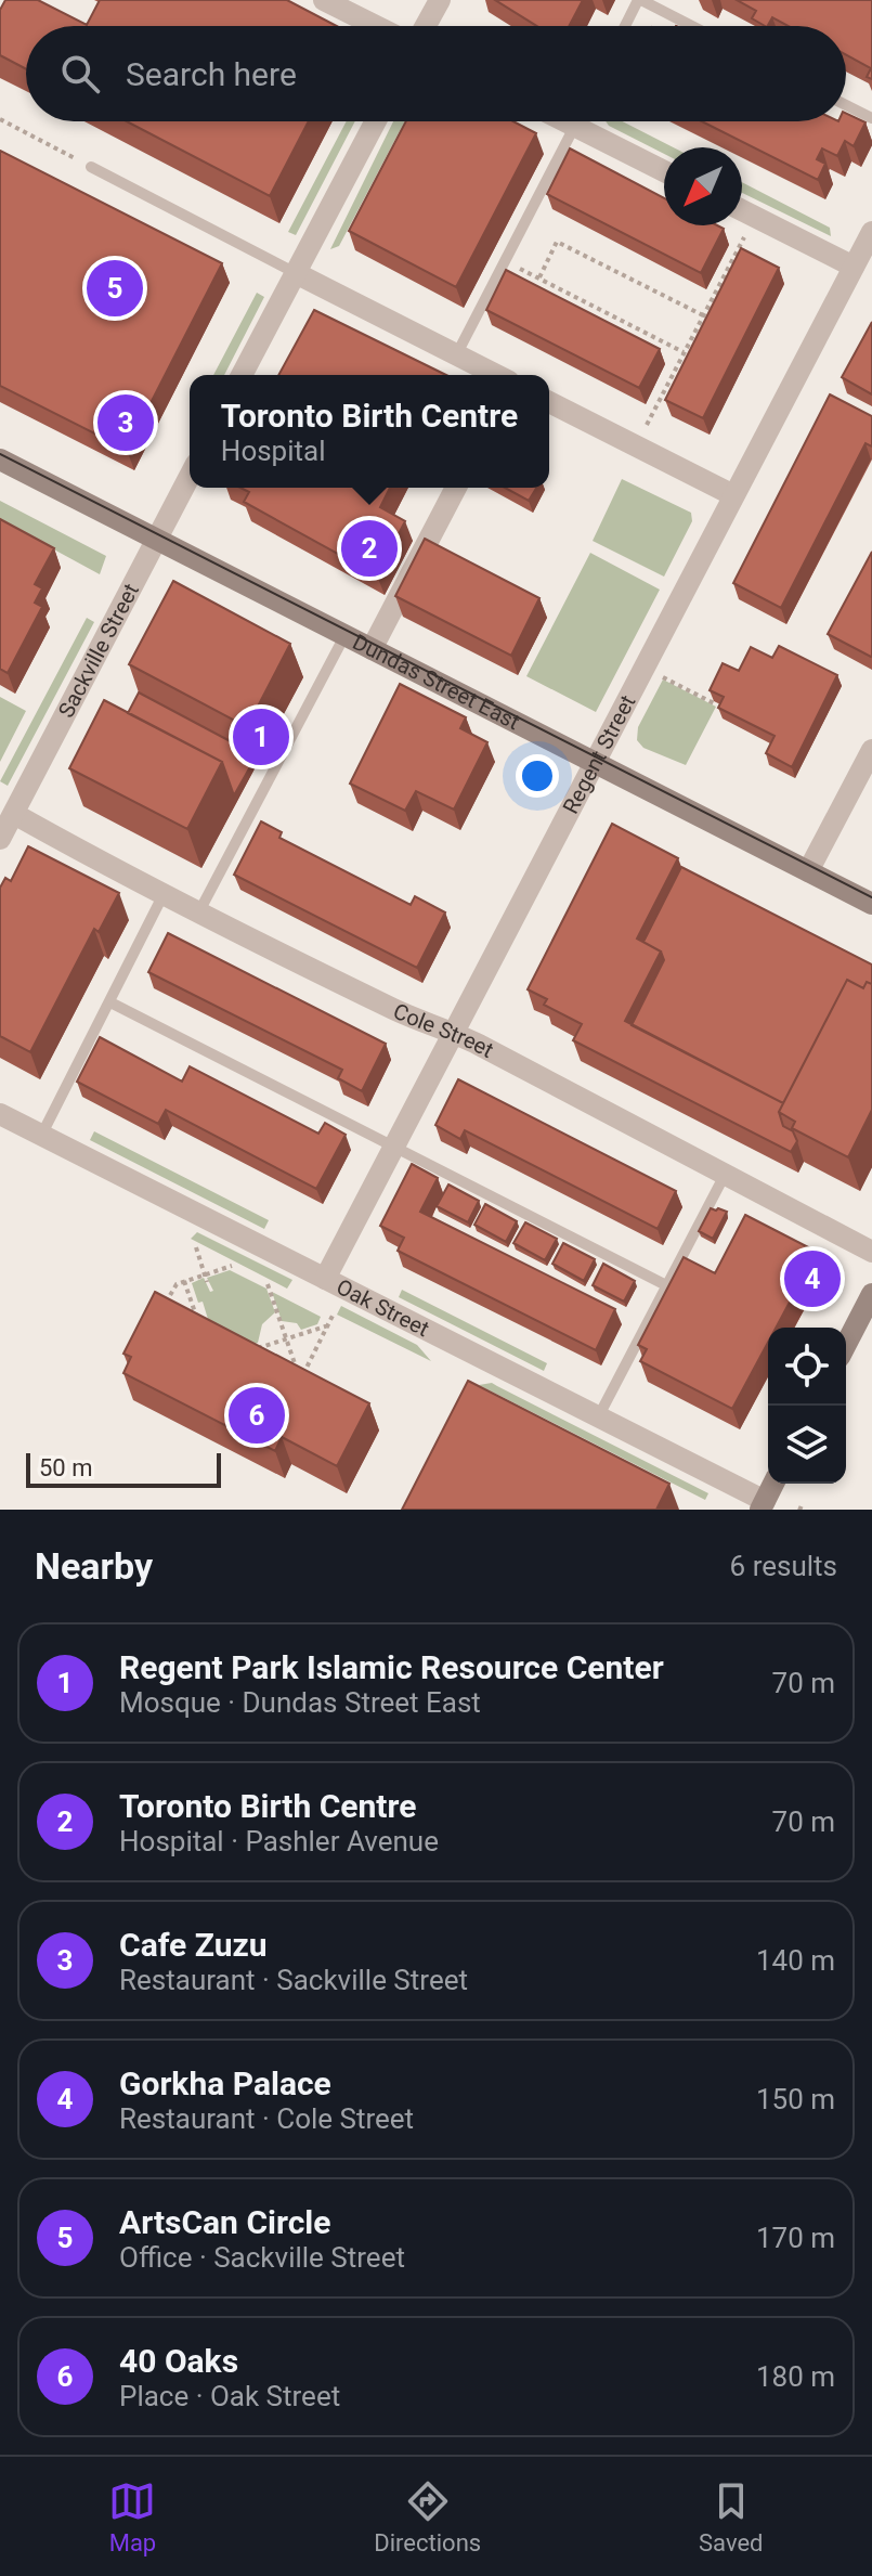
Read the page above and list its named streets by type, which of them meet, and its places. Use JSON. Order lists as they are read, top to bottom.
{
  "streets": {
    "street": [
      "Sackville Street",
      "Dundas Street East",
      "Regent Street",
      "Cole Street",
      "Oak Street"
    ]
  },
  "crossings": [
    ["Sackville Street", "Dundas Street East"],
    ["Sackville Street", "Cole Street"],
    ["Dundas Street East", "Regent Street"],
    ["Regent Street", "Cole Street"],
    ["Regent Street", "Oak Street"]
  ],
  "scale_bar": "50 m",
  "north": "bottom left",
  "page": {
    "search": "Search here",
    "pins": [
      "5",
      "3",
      "2",
      "1",
      "4",
      "6"
    ],
    "popup": ["Toronto Birth Centre", "Hospital"],
    "scale": "50 m",
    "heading": ["Nearby", "6 results"],
    "list": [
      {
        "mark": "1",
        "name": "Regent Park Islamic Resource Center",
        "note": "Mosque · Dundas Street East",
        "value": "70 m"
      },
      {
        "mark": "2",
        "name": "Toronto Birth Centre",
        "note": "Hospital · Pashler Avenue",
        "value": "70 m"
      },
      {
        "mark": "3",
        "name": "Cafe Zuzu",
        "note": "Restaurant · Sackville Street",
        "value": "140 m"
      },
      {
        "mark": "4",
        "name": "Gorkha Palace",
        "note": "Restaurant · Cole Street",
        "value": "150 m"
      },
      {
        "mark": "5",
        "name": "ArtsCan Circle",
        "note": "Office · Sackville Street",
        "value": "170 m"
      },
      {
        "mark": "6",
        "name": "40 Oaks",
        "note": "Place · Oak Street",
        "value": "180 m"
      }
    ],
    "nav": ["Map", "Directions", "Saved"]
  }
}
